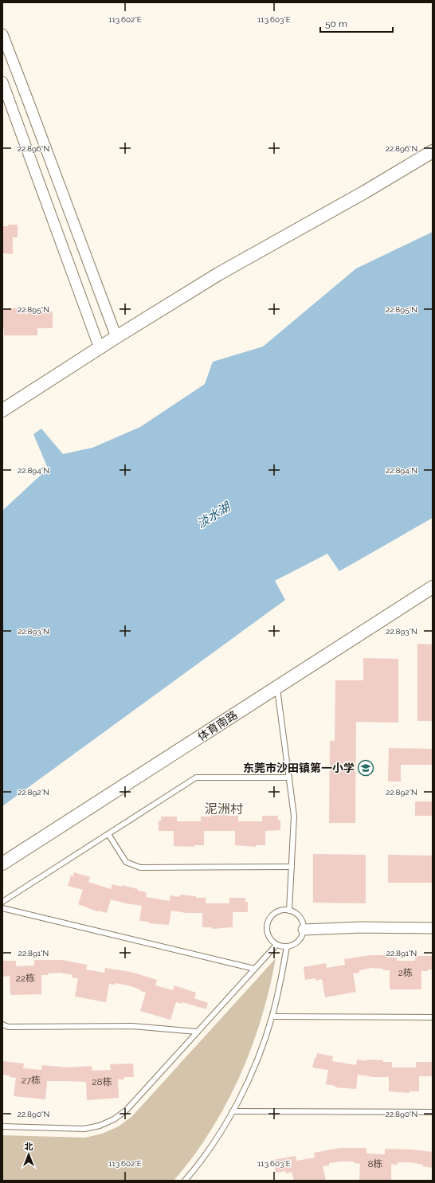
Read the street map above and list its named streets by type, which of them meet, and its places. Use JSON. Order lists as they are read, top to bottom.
{
  "streets": {
    "street": ["体育南路"]
  },
  "districts": ["泥洲村"],
  "water": ["淡水湖"],
  "places": {
    "school or university": ["东莞市沙田镇第一小学"]
  },
  "house_numbers": [
    "2栋",
    "22栋",
    "27栋",
    "28栋",
    "8栋"
  ],
  "scale_bar": "50 m",
  "north": "top",
  "coordinates": [
    "113.602°E",
    "113.603°E",
    "22.896°N",
    "22.895°N",
    "22.894°N",
    "22.893°N",
    "22.892°N",
    "22.891°N",
    "22.890°N"
  ]
}
